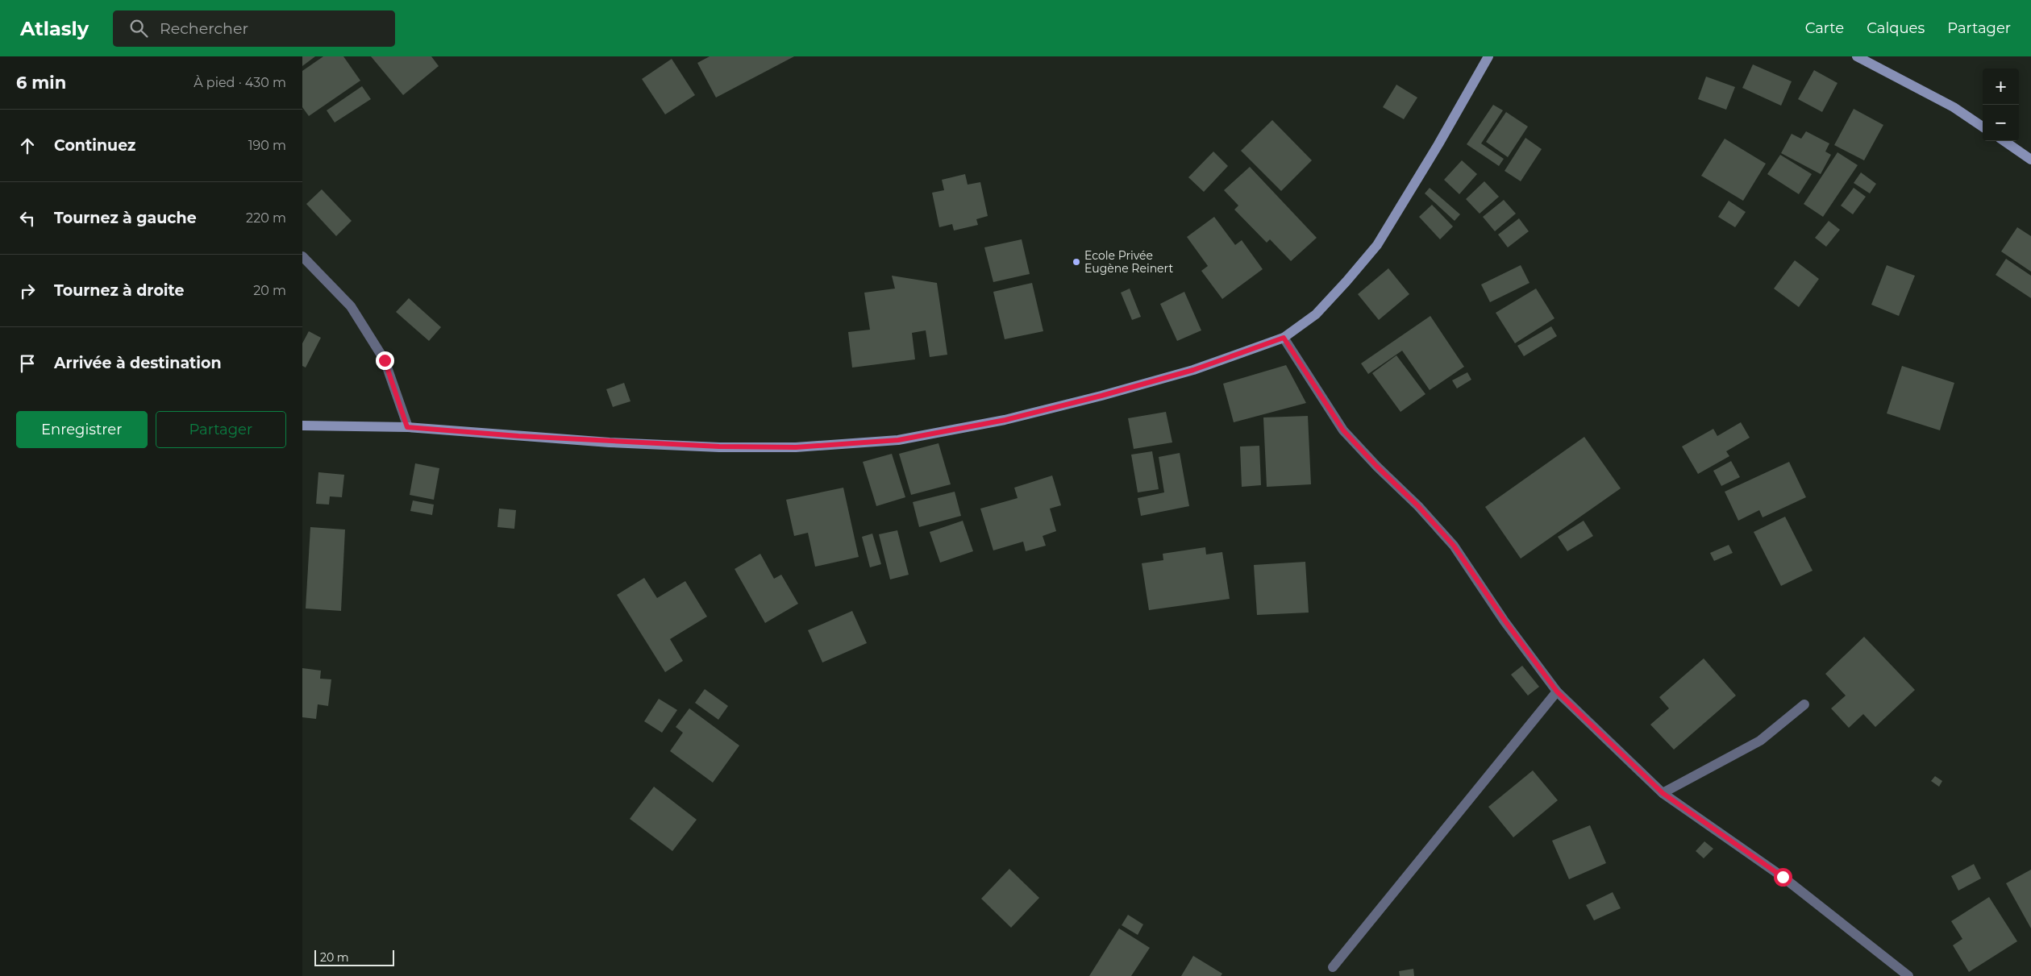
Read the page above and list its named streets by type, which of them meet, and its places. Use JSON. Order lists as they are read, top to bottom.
{
  "places": ["Ecole Privée Eugène Reinert"],
  "scale_bar": "20 m",
  "page": {
    "header": "Atlasly",
    "search": "Rechercher",
    "nav": ["Carte", "Calques", "Partager"],
    "heading": ["6 min", "À pied · 430 m"],
    "map_buttons": ["+", "−"],
    "list": [
      ["Continuez", "190 m"],
      ["Tournez à gauche", "220 m"],
      ["Tournez à droite", "20 m"],
      "Arrivée à destination"
    ],
    "buttons": ["Enregistrer", "Partager"],
    "scale": "20 m"
  }
}
